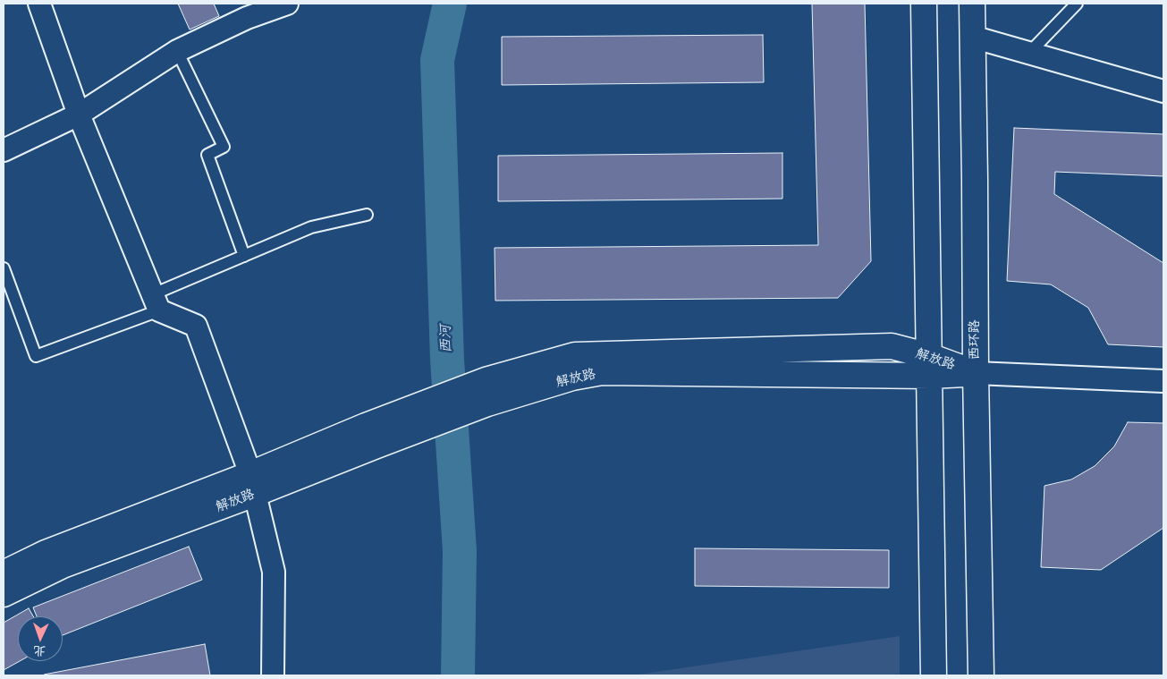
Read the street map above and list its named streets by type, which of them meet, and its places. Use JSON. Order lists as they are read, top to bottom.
{
  "streets": {
    "main road": ["西环路", "解放路"]
  },
  "crossings": [
    ["西环路", "解放路"]
  ],
  "water": ["西河"],
  "north": "bottom"
}
